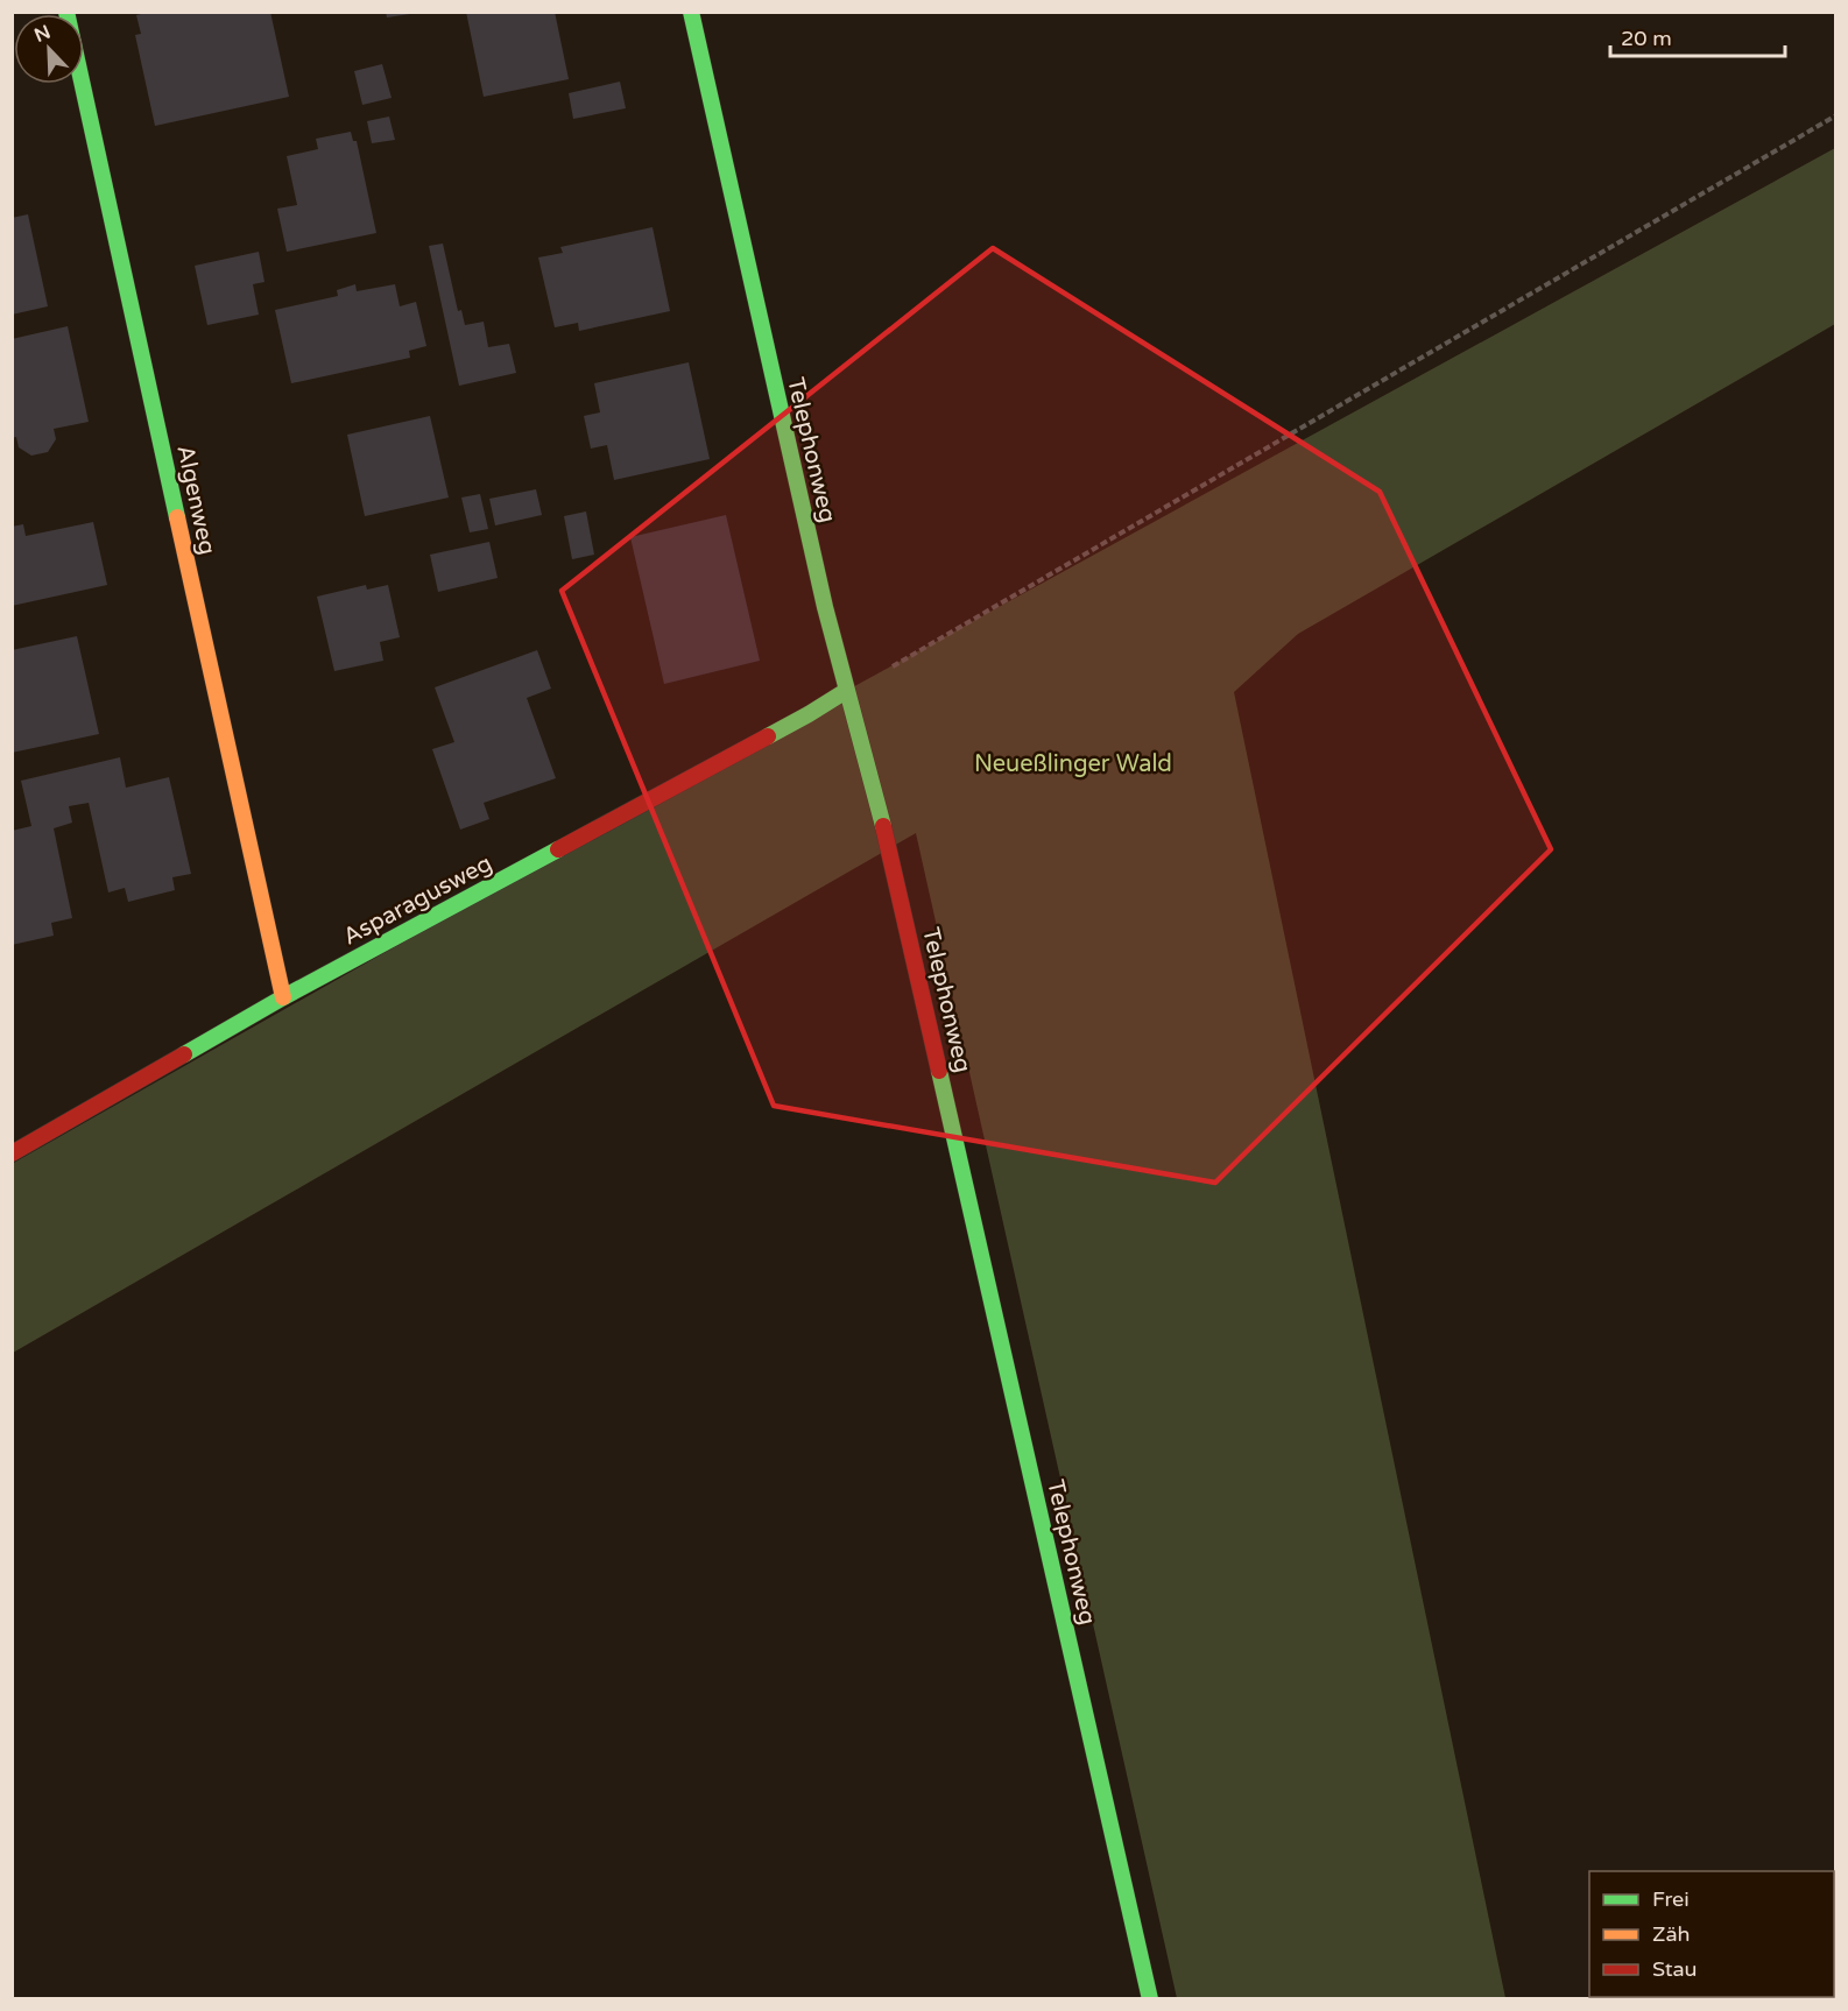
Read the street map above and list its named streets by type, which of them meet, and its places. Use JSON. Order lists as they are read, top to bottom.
{
  "streets": {
    "street": ["Telephonweg", "Algenweg", "Asparagusweg"]
  },
  "crossings": [
    ["Telephonweg", "Asparagusweg"],
    ["Algenweg", "Asparagusweg"]
  ],
  "parks": ["Neueßlinger Wald"],
  "legend": ["Frei", "Zäh", "Stau"],
  "scale_bar": "20 m",
  "north": "top left"
}
